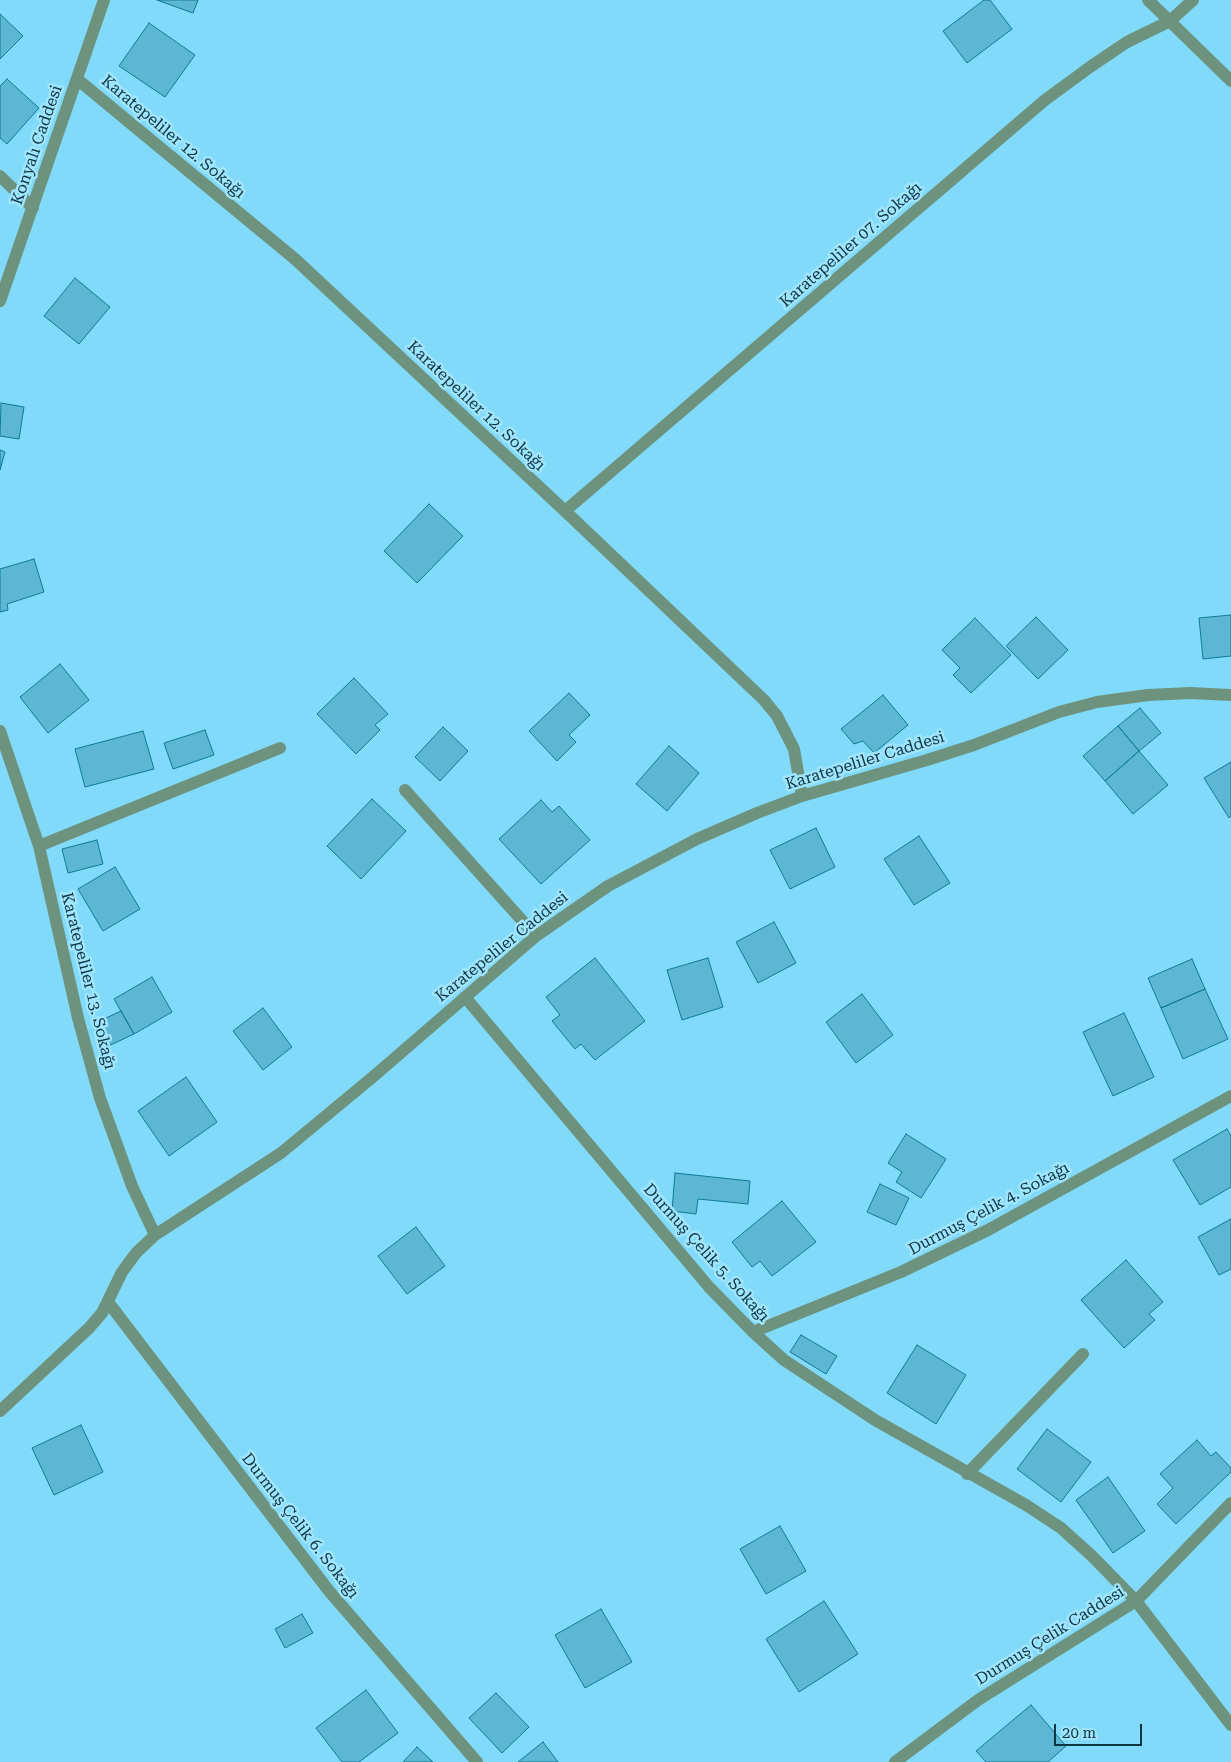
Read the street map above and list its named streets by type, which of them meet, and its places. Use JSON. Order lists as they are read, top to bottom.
{
  "streets": {
    "street": [
      "Karatepeliler 12. Sokağı",
      "Konyalı Caddesi",
      "Karatepeliler 07. Sokağı",
      "Karatepeliler Caddesi",
      "Karatepeliler 13. Sokağı",
      "Durmuş Çelik 4. Sokağı",
      "Durmuş Çelik 5. Sokağı",
      "Durmuş Çelik 6. Sokağı",
      "Durmuş Çelik Caddesi"
    ]
  },
  "crossings": [
    ["Karatepeliler 12. Sokağı", "Konyalı Caddesi"],
    ["Karatepeliler 12. Sokağı", "Karatepeliler 07. Sokağı"],
    ["Karatepeliler 12. Sokağı", "Karatepeliler Caddesi"],
    ["Karatepeliler Caddesi", "Karatepeliler 13. Sokağı"],
    ["Karatepeliler Caddesi", "Durmuş Çelik 5. Sokağı"],
    ["Karatepeliler Caddesi", "Durmuş Çelik 6. Sokağı"],
    ["Durmuş Çelik 4. Sokağı", "Durmuş Çelik 5. Sokağı"],
    ["Durmuş Çelik 5. Sokağı", "Durmuş Çelik Caddesi"]
  ],
  "scale_bar": "20 m"
}
